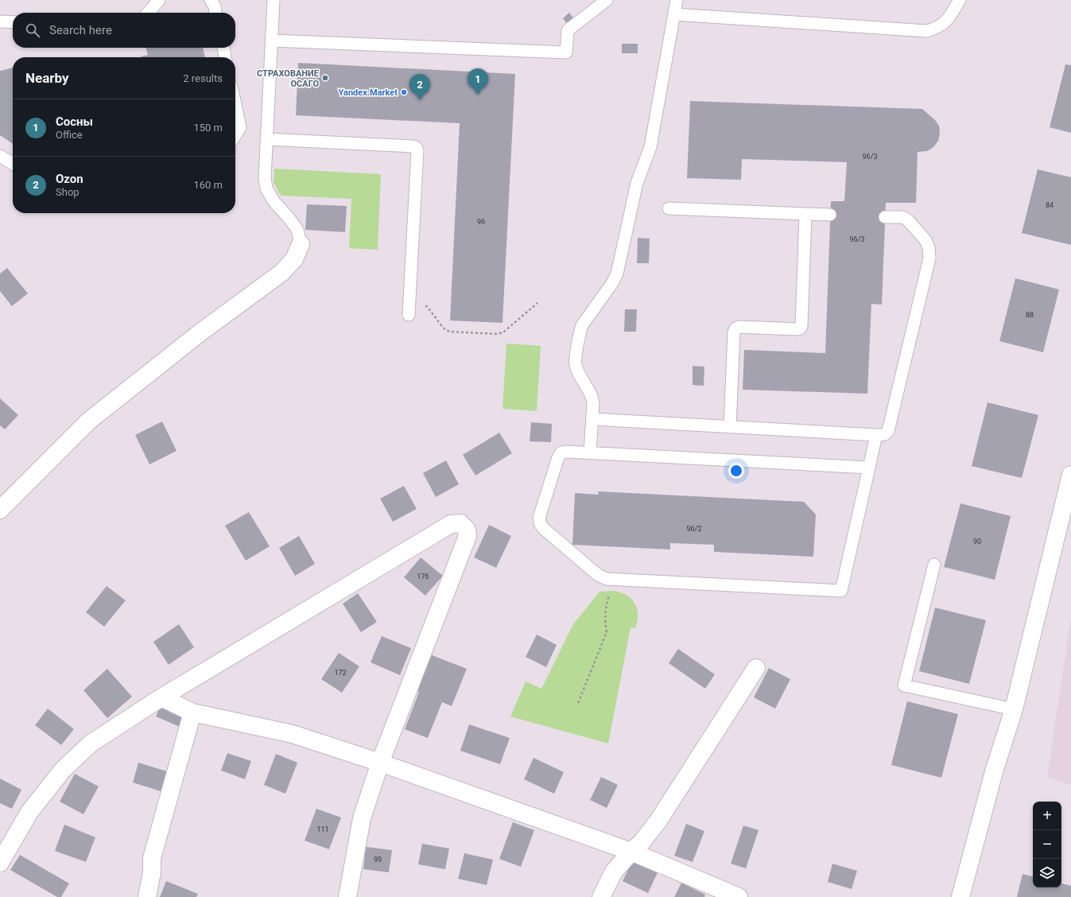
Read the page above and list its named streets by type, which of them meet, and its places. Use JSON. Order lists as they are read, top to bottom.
{
  "places": ["СТРАХОВАНИЕ ОСАГО", "Yandex.Market"],
  "house_numbers": [
    "96/3",
    "84",
    "96",
    "96/3",
    "88",
    "96/2",
    "90",
    "176",
    "172",
    "111",
    "99"
  ],
  "page": {
    "search": "Search here",
    "heading": ["Nearby", "2 results"],
    "pins": ["1", "2"],
    "list": [
      {
        "mark": "1",
        "name": "Сосны",
        "note": "Office",
        "value": "150 m"
      },
      {
        "mark": "2",
        "name": "Ozon",
        "note": "Shop",
        "value": "160 m"
      }
    ],
    "map_buttons": ["+", "−"]
  }
}
